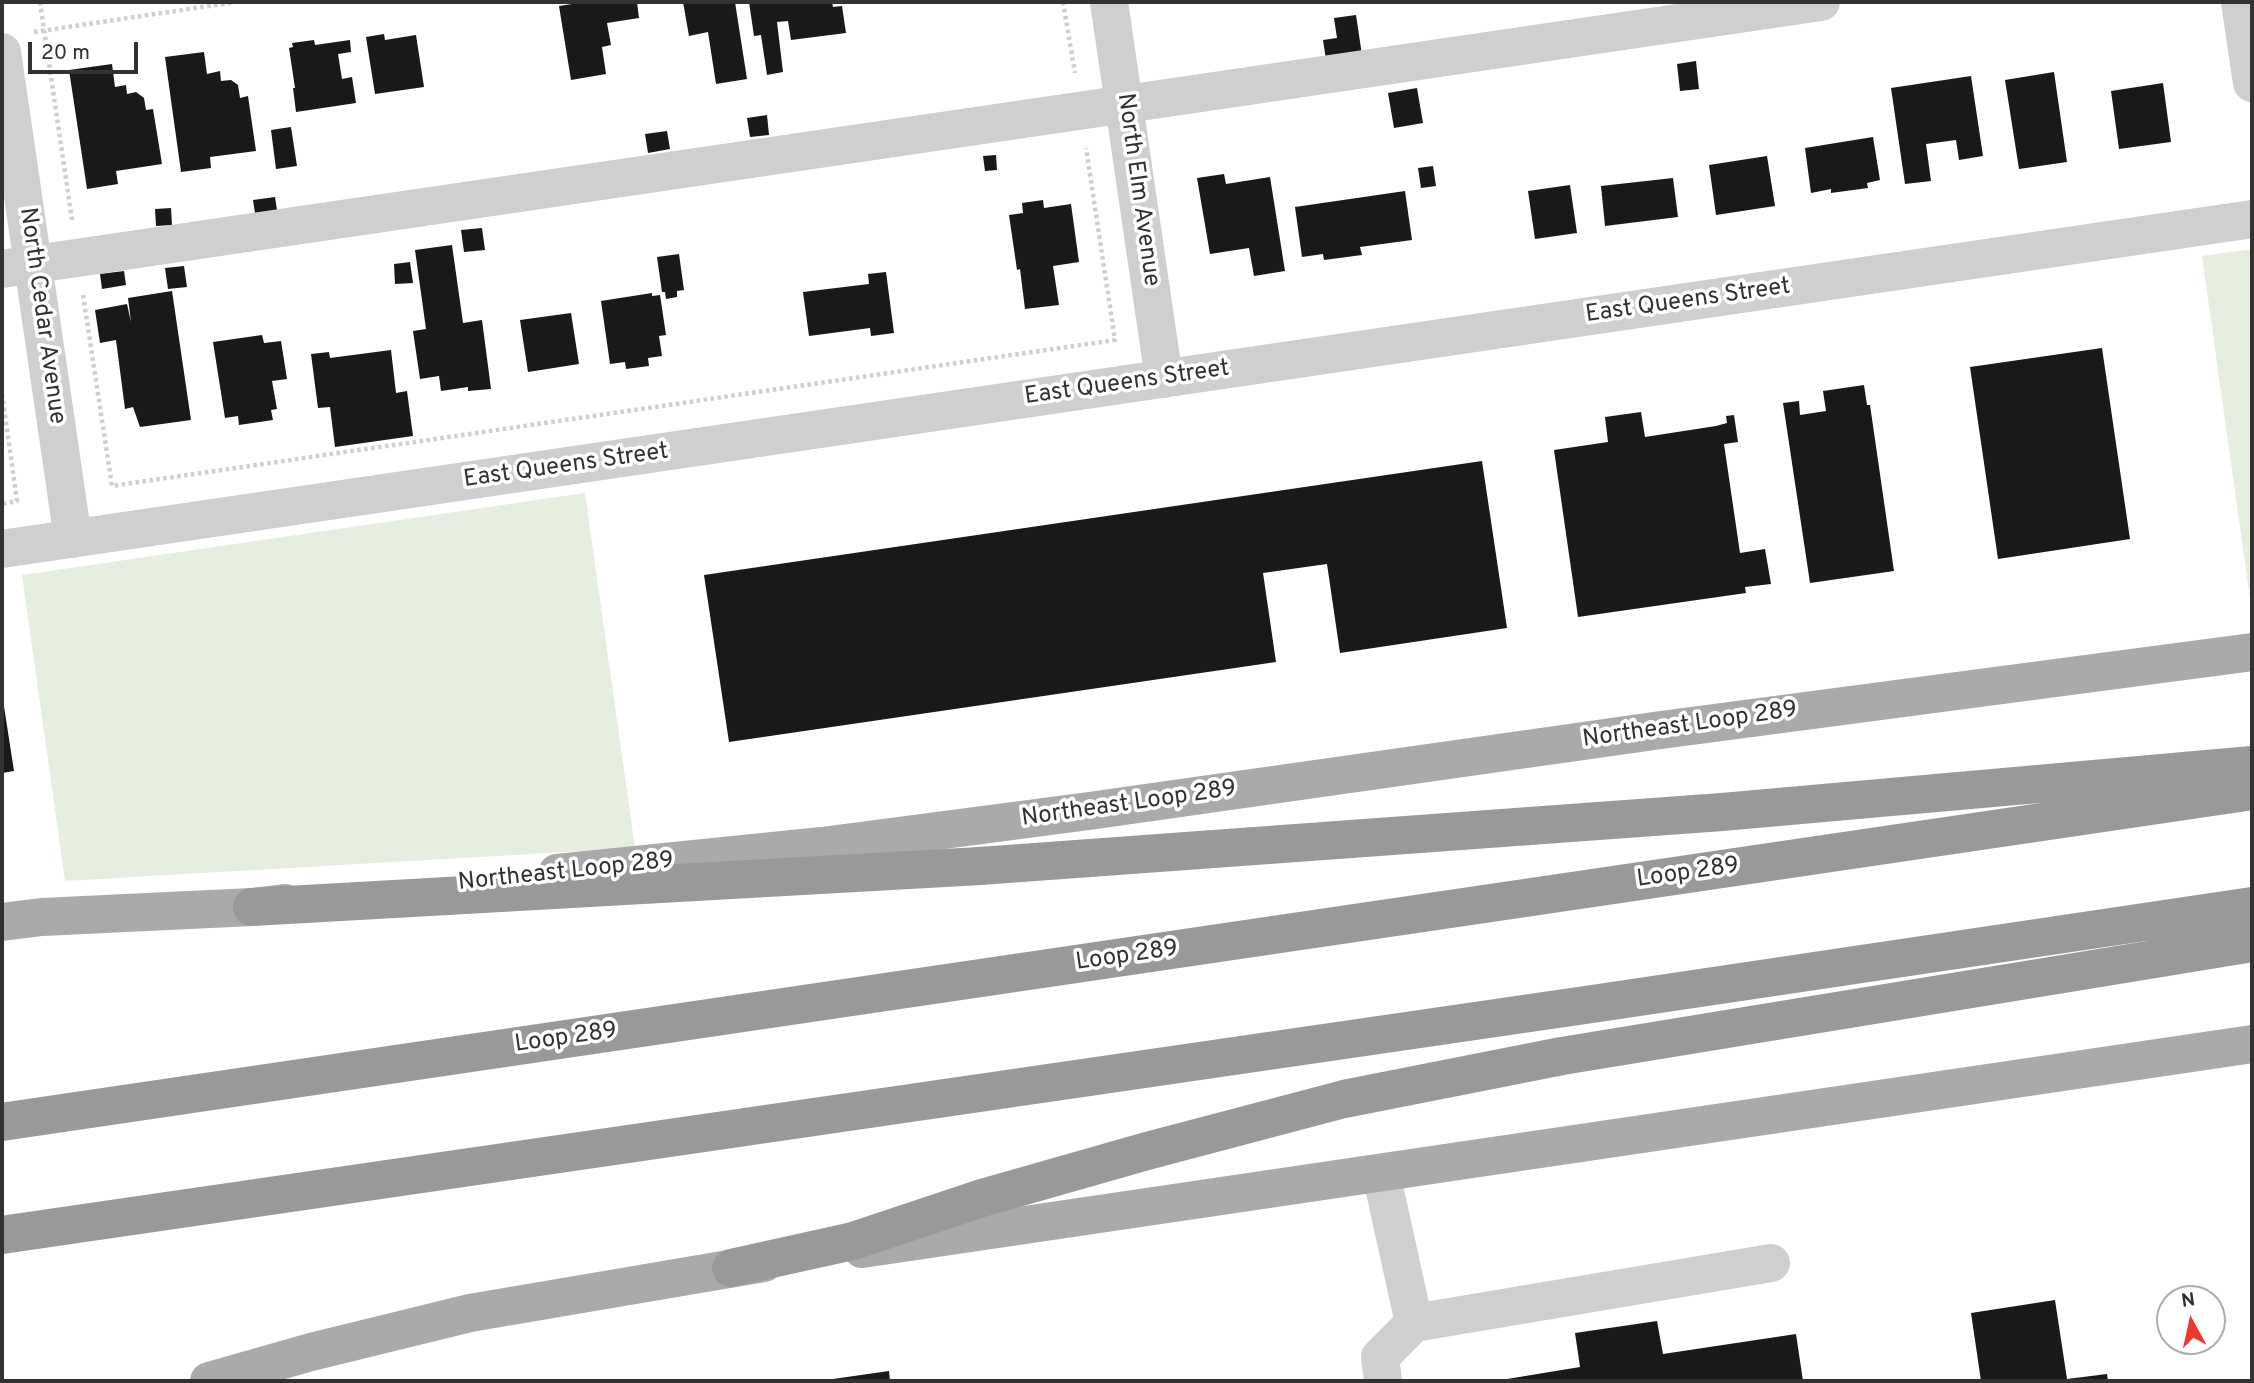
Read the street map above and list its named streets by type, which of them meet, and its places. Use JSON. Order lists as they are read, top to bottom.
{
  "streets": {
    "highway": ["Loop 289"],
    "main road": ["Northeast Loop 289"],
    "street": ["North Elm Avenue", "East Queens Street", "North Cedar Avenue"]
  },
  "crossings": [
    ["North Elm Avenue", "East Queens Street"],
    ["East Queens Street", "North Cedar Avenue"]
  ],
  "scale_bar": "20 m",
  "north": "top"
}
